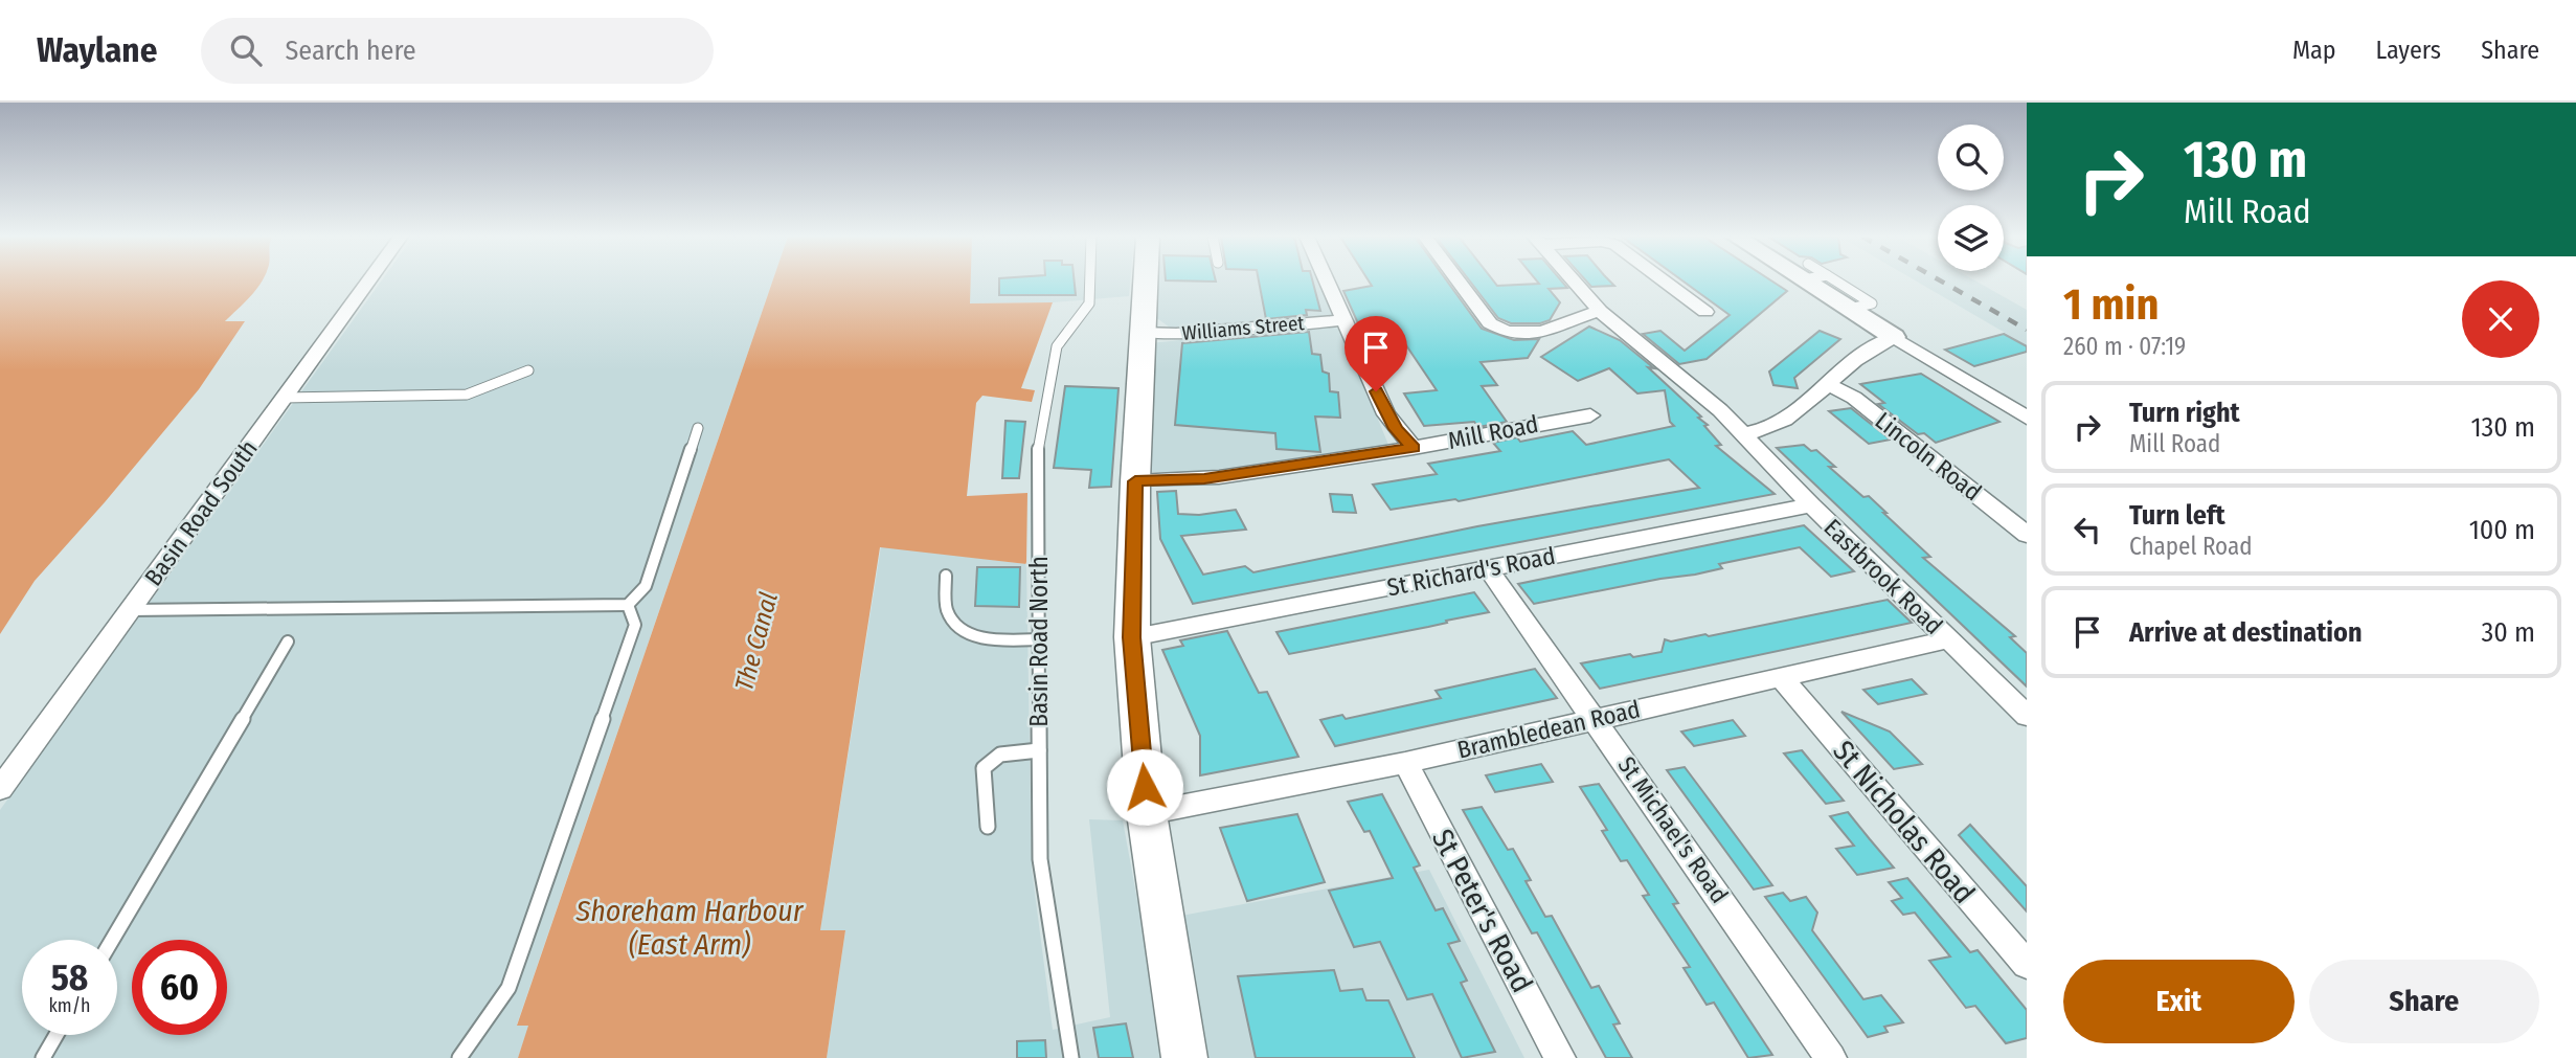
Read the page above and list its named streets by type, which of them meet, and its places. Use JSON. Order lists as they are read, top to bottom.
{
  "streets": {
    "street": [
      "Williams Street",
      "Mill Road",
      "Lincoln Road",
      "Basin Road South",
      "St Richard's Road",
      "Eastbrook Road",
      "Brambledean Road",
      "St Nicholas Road",
      "St Michael's Road",
      "St Peter's Road"
    ],
    "lane": ["Basin Road North"]
  },
  "crossings": [
    ["St Richard's Road", "Eastbrook Road"],
    ["St Richard's Road", "St Michael's Road"],
    ["Eastbrook Road", "Brambledean Road"],
    ["Brambledean Road", "St Nicholas Road"],
    ["Brambledean Road", "St Michael's Road"],
    ["Brambledean Road", "St Peter's Road"]
  ],
  "water": ["The Canal", "Shoreham Harbour (East Arm)"],
  "page": {
    "header": "Waylane",
    "search": "Search here",
    "nav": ["Map", "Layers", "Share"],
    "turn": ["130 m", "Mill Road"],
    "heading": ["1 min", "260 m · 07:19"],
    "list": [
      {
        "name": "Turn right",
        "note": "Mill Road",
        "value": "130 m"
      },
      {
        "name": "Turn left",
        "note": "Chapel Road",
        "value": "100 m"
      },
      {
        "name": "Arrive at destination",
        "value": "30 m"
      }
    ],
    "speed": "58 km/h",
    "limit": "60",
    "buttons": ["Exit", "Share"]
  }
}
